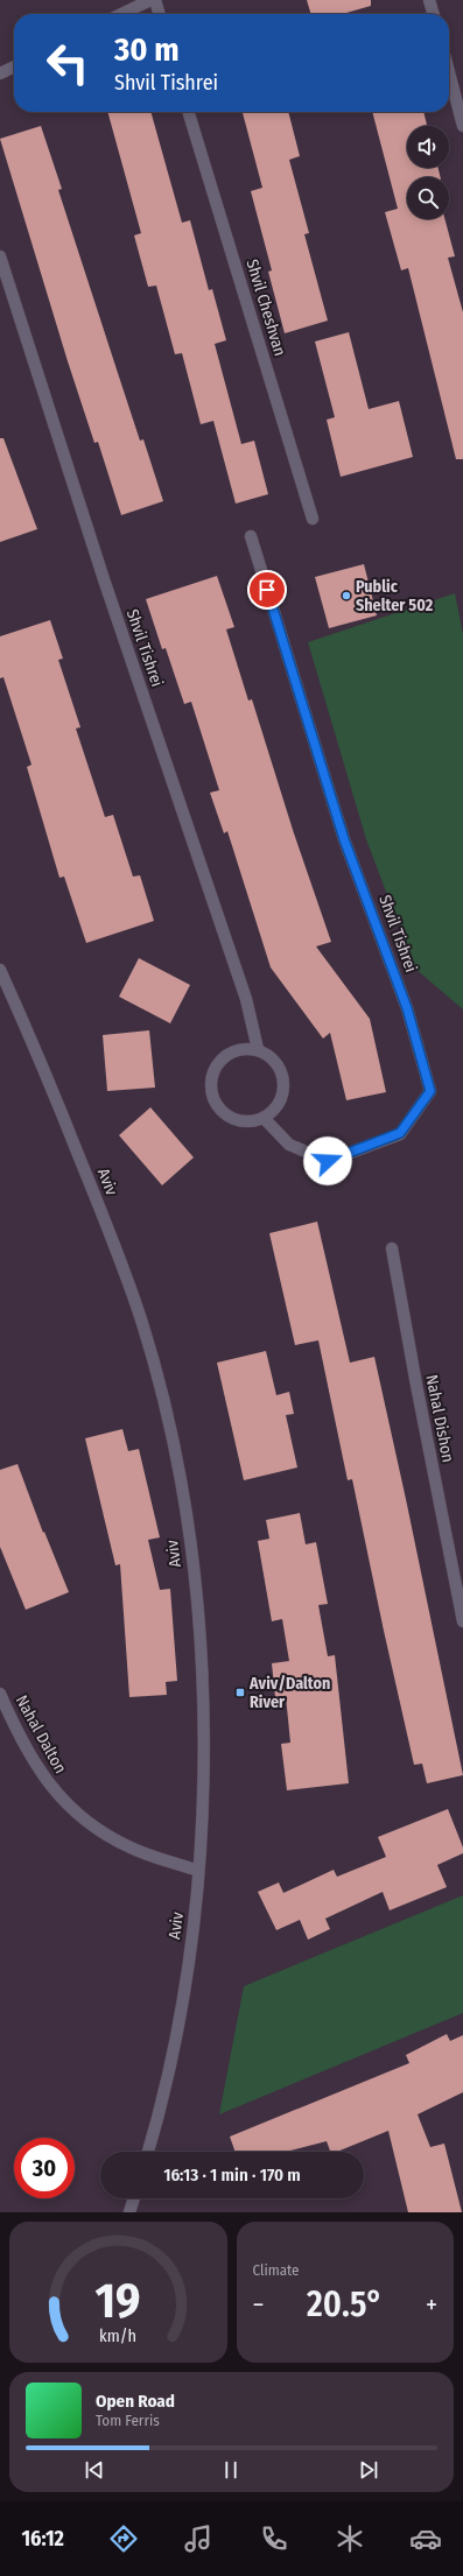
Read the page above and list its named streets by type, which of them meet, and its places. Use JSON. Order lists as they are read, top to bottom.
{
  "streets": {
    "street": [
      "Shvil Cheshvan",
      "Shvil Tishrei",
      "Aviv",
      "Nahal Dishon",
      "Nahal Dalton"
    ]
  },
  "crossings": [
    ["Aviv", "Nahal Dalton"]
  ],
  "places": {
    "other": ["Public Shelter 502"],
    "transit": ["Aviv/Dalton River"]
  },
  "page": {
    "turn": ["30 m", "Shvil Tishrei"],
    "limit": "30",
    "trip": "16:13 · 1 min · 170 m",
    "tile": "Climate",
    "heat": ["−", "20.5°", "+"],
    "song": ["Open Road", "Tom Ferris"],
    "tabs": "16:12",
    "gauge": ["19", "km/h"]
  }
}
